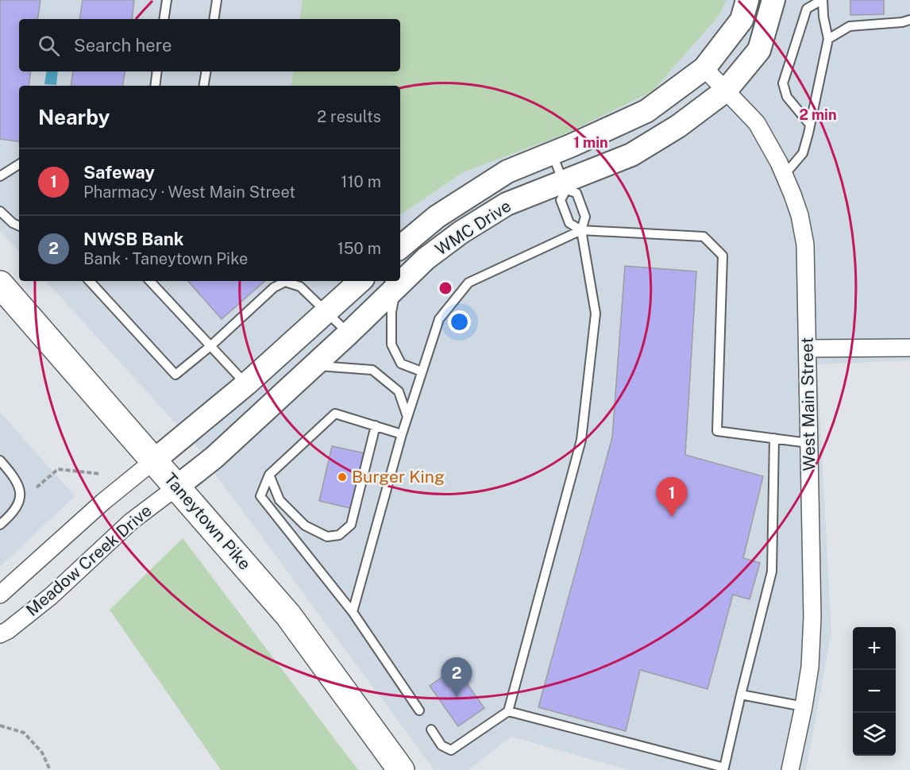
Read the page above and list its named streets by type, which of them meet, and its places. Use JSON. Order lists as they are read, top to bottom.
{
  "streets": {
    "highway": ["Taneytown Pike"],
    "main road": ["WMC Drive"],
    "street": ["West Main Street", "Meadow Creek Drive"]
  },
  "crossings": [
    ["WMC Drive", "West Main Street"],
    ["WMC Drive", "Taneytown Pike"],
    ["WMC Drive", "Meadow Creek Drive"],
    ["Taneytown Pike", "Meadow Creek Drive"]
  ],
  "places": ["Burger King"],
  "page": {
    "search": "Search here",
    "heading": ["Nearby", "2 results"],
    "list": [
      {
        "mark": "1",
        "name": "Safeway",
        "note": "Pharmacy · West Main Street",
        "value": "110 m"
      },
      {
        "mark": "2",
        "name": "NWSB Bank",
        "note": "Bank · Taneytown Pike",
        "value": "150 m"
      }
    ],
    "pins": ["1", "2"],
    "map_buttons": ["+", "−"]
  },
  "rings": ["2 min", "1 min"]
}
